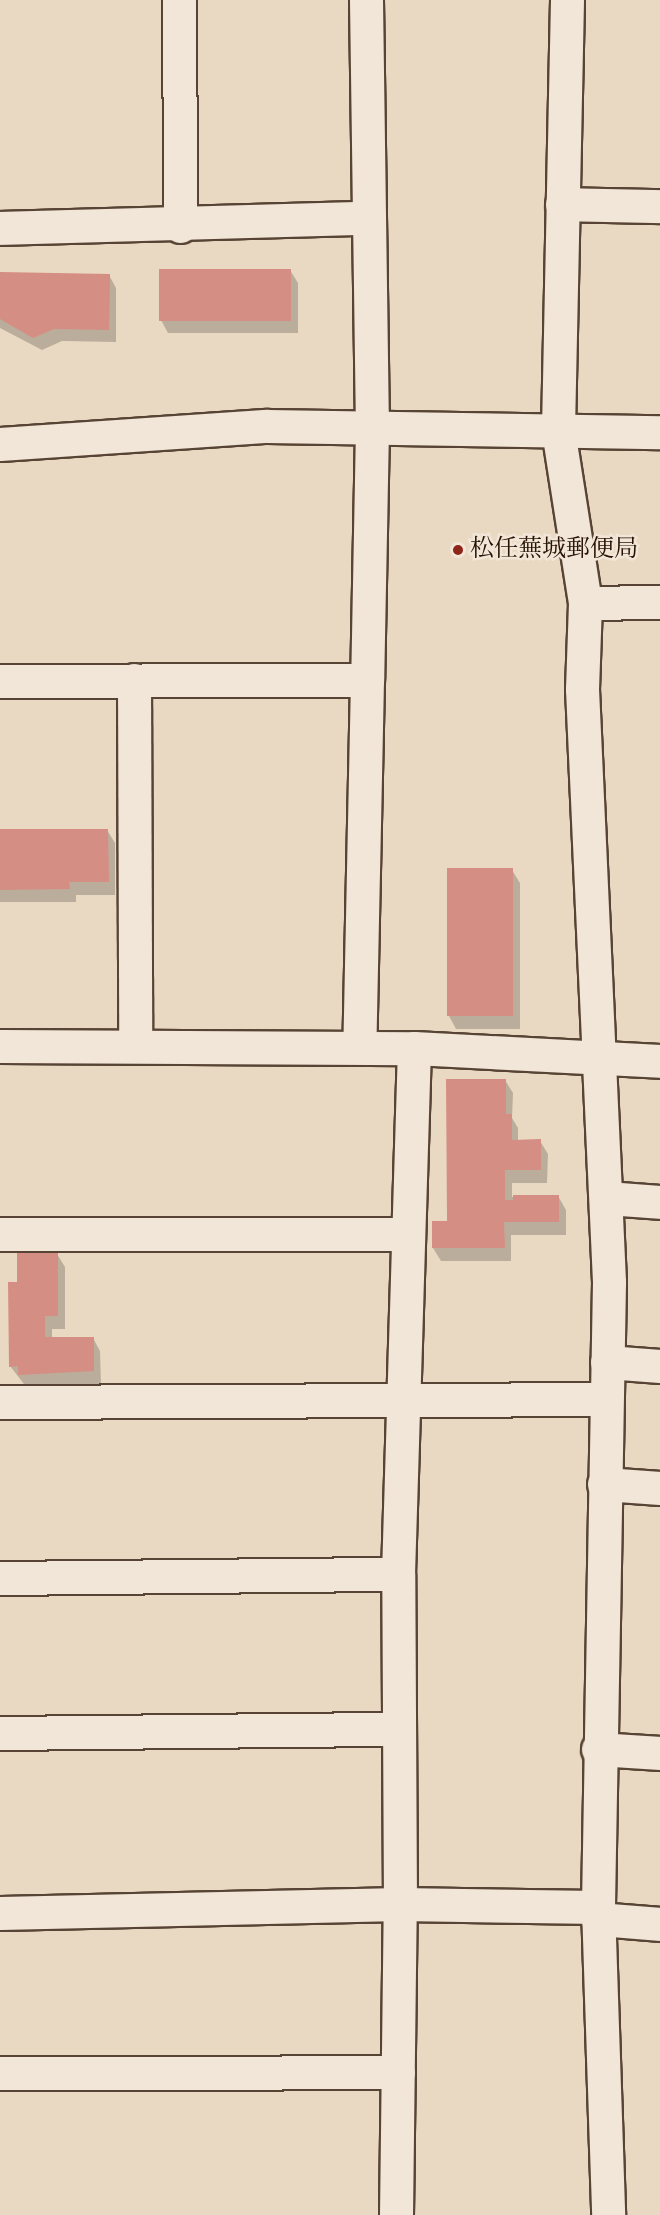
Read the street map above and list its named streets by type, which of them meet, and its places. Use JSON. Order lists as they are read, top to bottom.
{
  "places": ["松任蕪城郵便局"]
}
